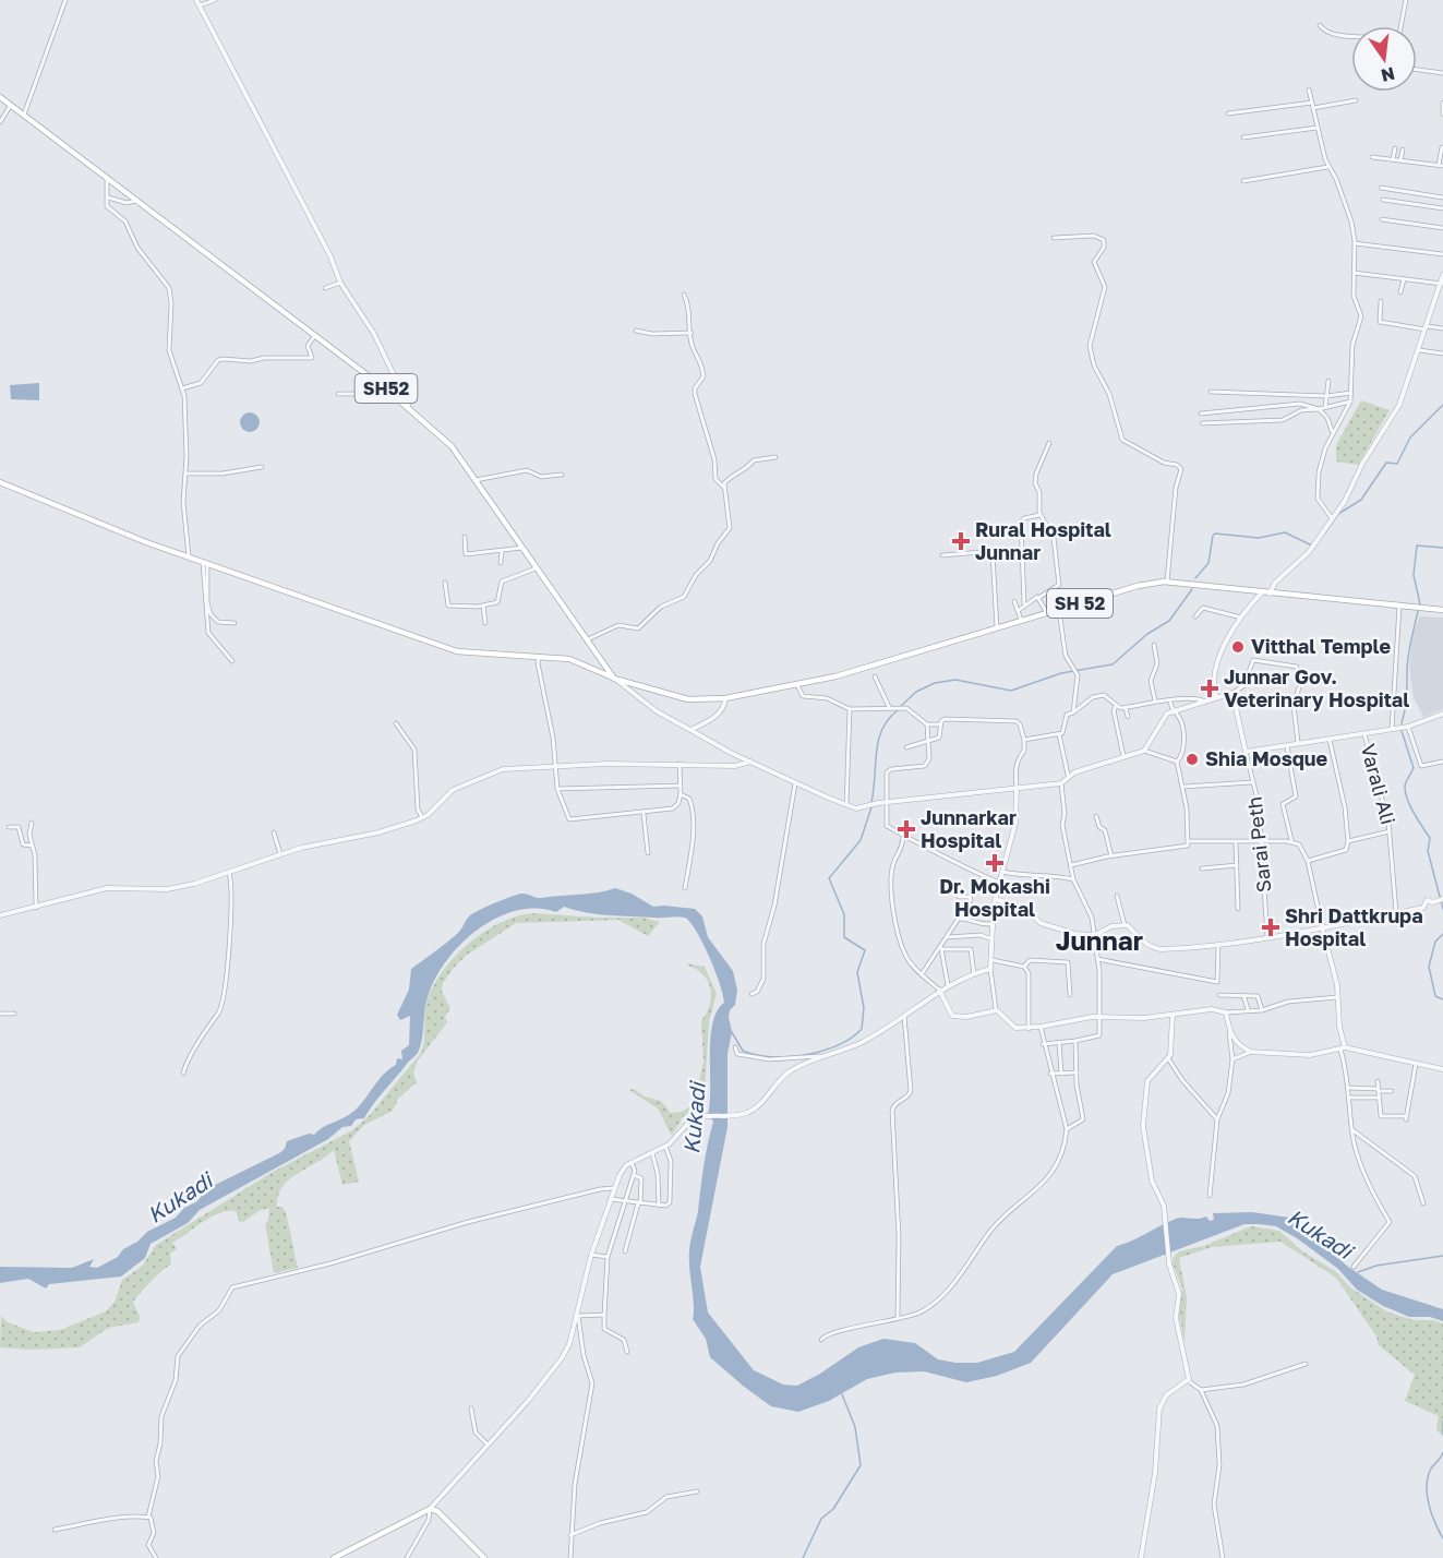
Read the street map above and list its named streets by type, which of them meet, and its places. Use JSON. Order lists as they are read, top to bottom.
{
  "streets": {
    "main road": ["SH52", "SH 52"],
    "street": ["Varali Ali", "Sarai Peth"]
  },
  "districts": ["Junnar"],
  "water": ["Kukadi"],
  "places": {
    "health": [
      "Rural Hospital Junnar",
      "Junnar Gov. Veterinary Hospital",
      "Junnarkar Hospital",
      "Dr. Mokashi Hospital",
      "Shri Dattkrupa Hospital"
    ],
    "other": ["Vitthal Temple", "Shia Mosque"]
  },
  "north": "bottom"
}
